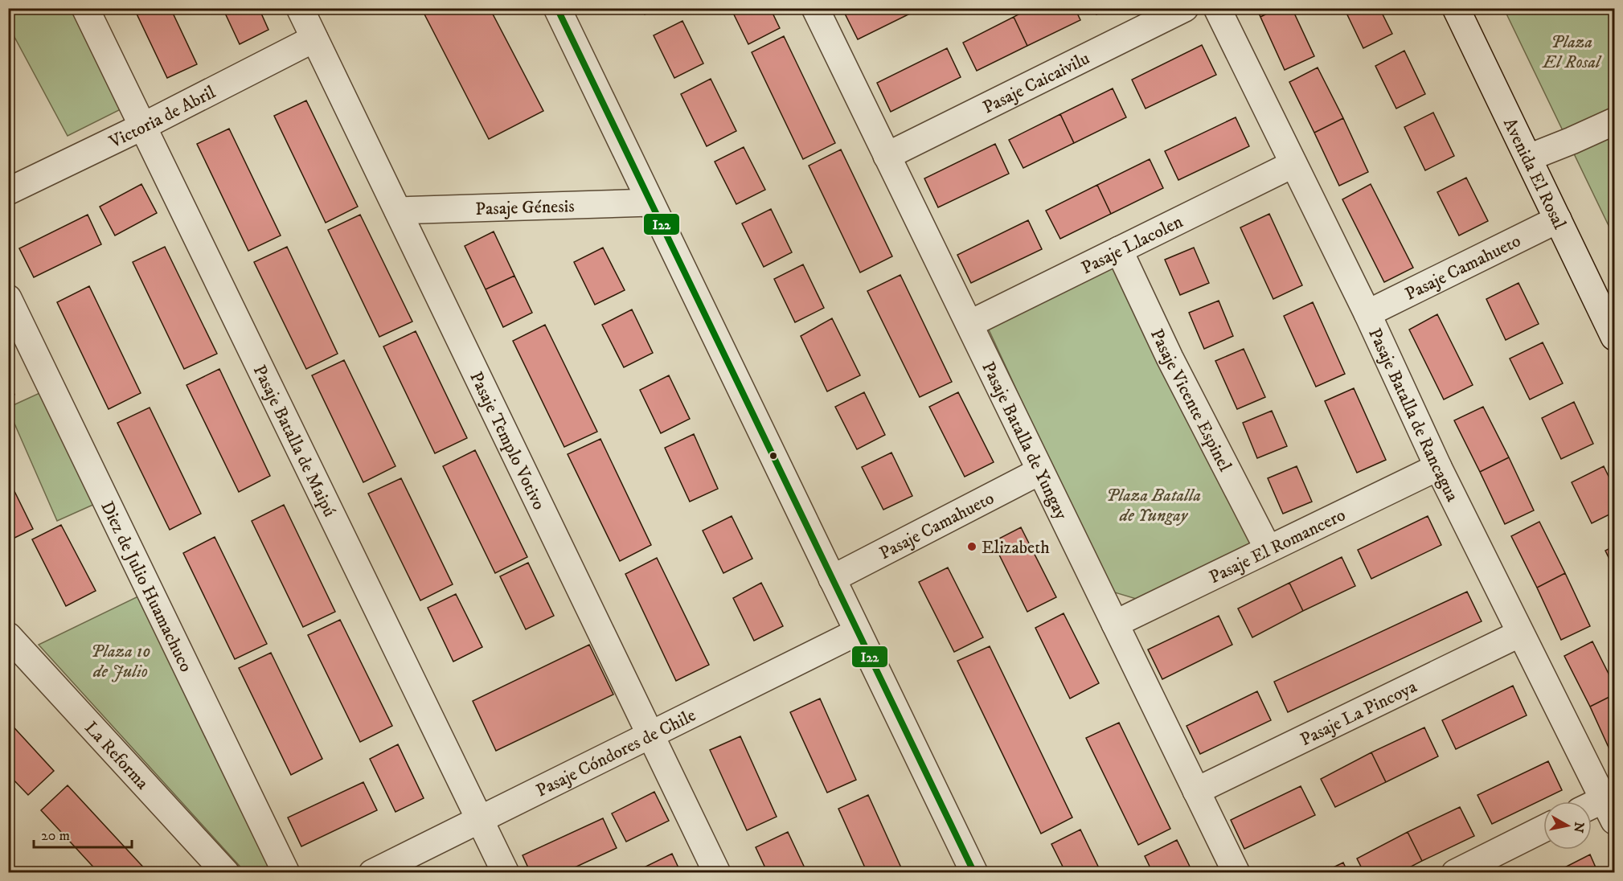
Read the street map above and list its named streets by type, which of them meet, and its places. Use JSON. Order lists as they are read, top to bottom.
{
  "streets": {
    "street": [
      "Pasaje Caicaivilu",
      "Victoria de Abril",
      "Avenida El Rosal",
      "Pasaje Génesis",
      "Pasaje Llacolen",
      "Pasaje Camahueto",
      "Pasaje Vicente Espinel",
      "Pasaje Batalla de Rancagua",
      "Pasaje Batalla de Maipú",
      "Pasaje Templo Votivo",
      "Pasaje Batalla de Yungay",
      "Pasaje El Romancero",
      "Diez de Julio Huamachuco",
      "Pasaje La Pincoya",
      "Pasaje Cóndores de Chile",
      "La Reforma"
    ]
  },
  "crossings": [
    ["Pasaje Caicaivilu", "Pasaje Batalla de Yungay"],
    ["Victoria de Abril", "Pasaje Batalla de Maipú"],
    ["Victoria de Abril", "Pasaje Templo Votivo"],
    ["Avenida El Rosal", "Pasaje Camahueto"],
    ["Pasaje Génesis", "Pasaje Templo Votivo"],
    ["Pasaje Llacolen", "Pasaje Vicente Espinel"],
    ["Pasaje Llacolen", "Pasaje Batalla de Rancagua"],
    ["Pasaje Llacolen", "Pasaje Batalla de Yungay"],
    ["Pasaje Camahueto", "Pasaje Batalla de Rancagua"],
    ["Pasaje Camahueto", "Pasaje Batalla de Yungay"],
    ["Pasaje Vicente Espinel", "Pasaje El Romancero"],
    ["Pasaje Batalla de Rancagua", "Pasaje El Romancero"],
    ["Pasaje Batalla de Rancagua", "Pasaje La Pincoya"],
    ["Pasaje Batalla de Maipú", "Pasaje Cóndores de Chile"],
    ["Pasaje Templo Votivo", "Pasaje Cóndores de Chile"],
    ["Pasaje Batalla de Yungay", "Pasaje El Romancero"],
    ["Pasaje Batalla de Yungay", "Pasaje La Pincoya"]
  ],
  "parks": ["Plaza El Rosal", "Plaza Batalla de Yungay", "Plaza 10 de Julio"],
  "places": ["Elizabeth"],
  "lines": ["transit line I22"],
  "scale_bar": "20 m",
  "north": "right"
}
